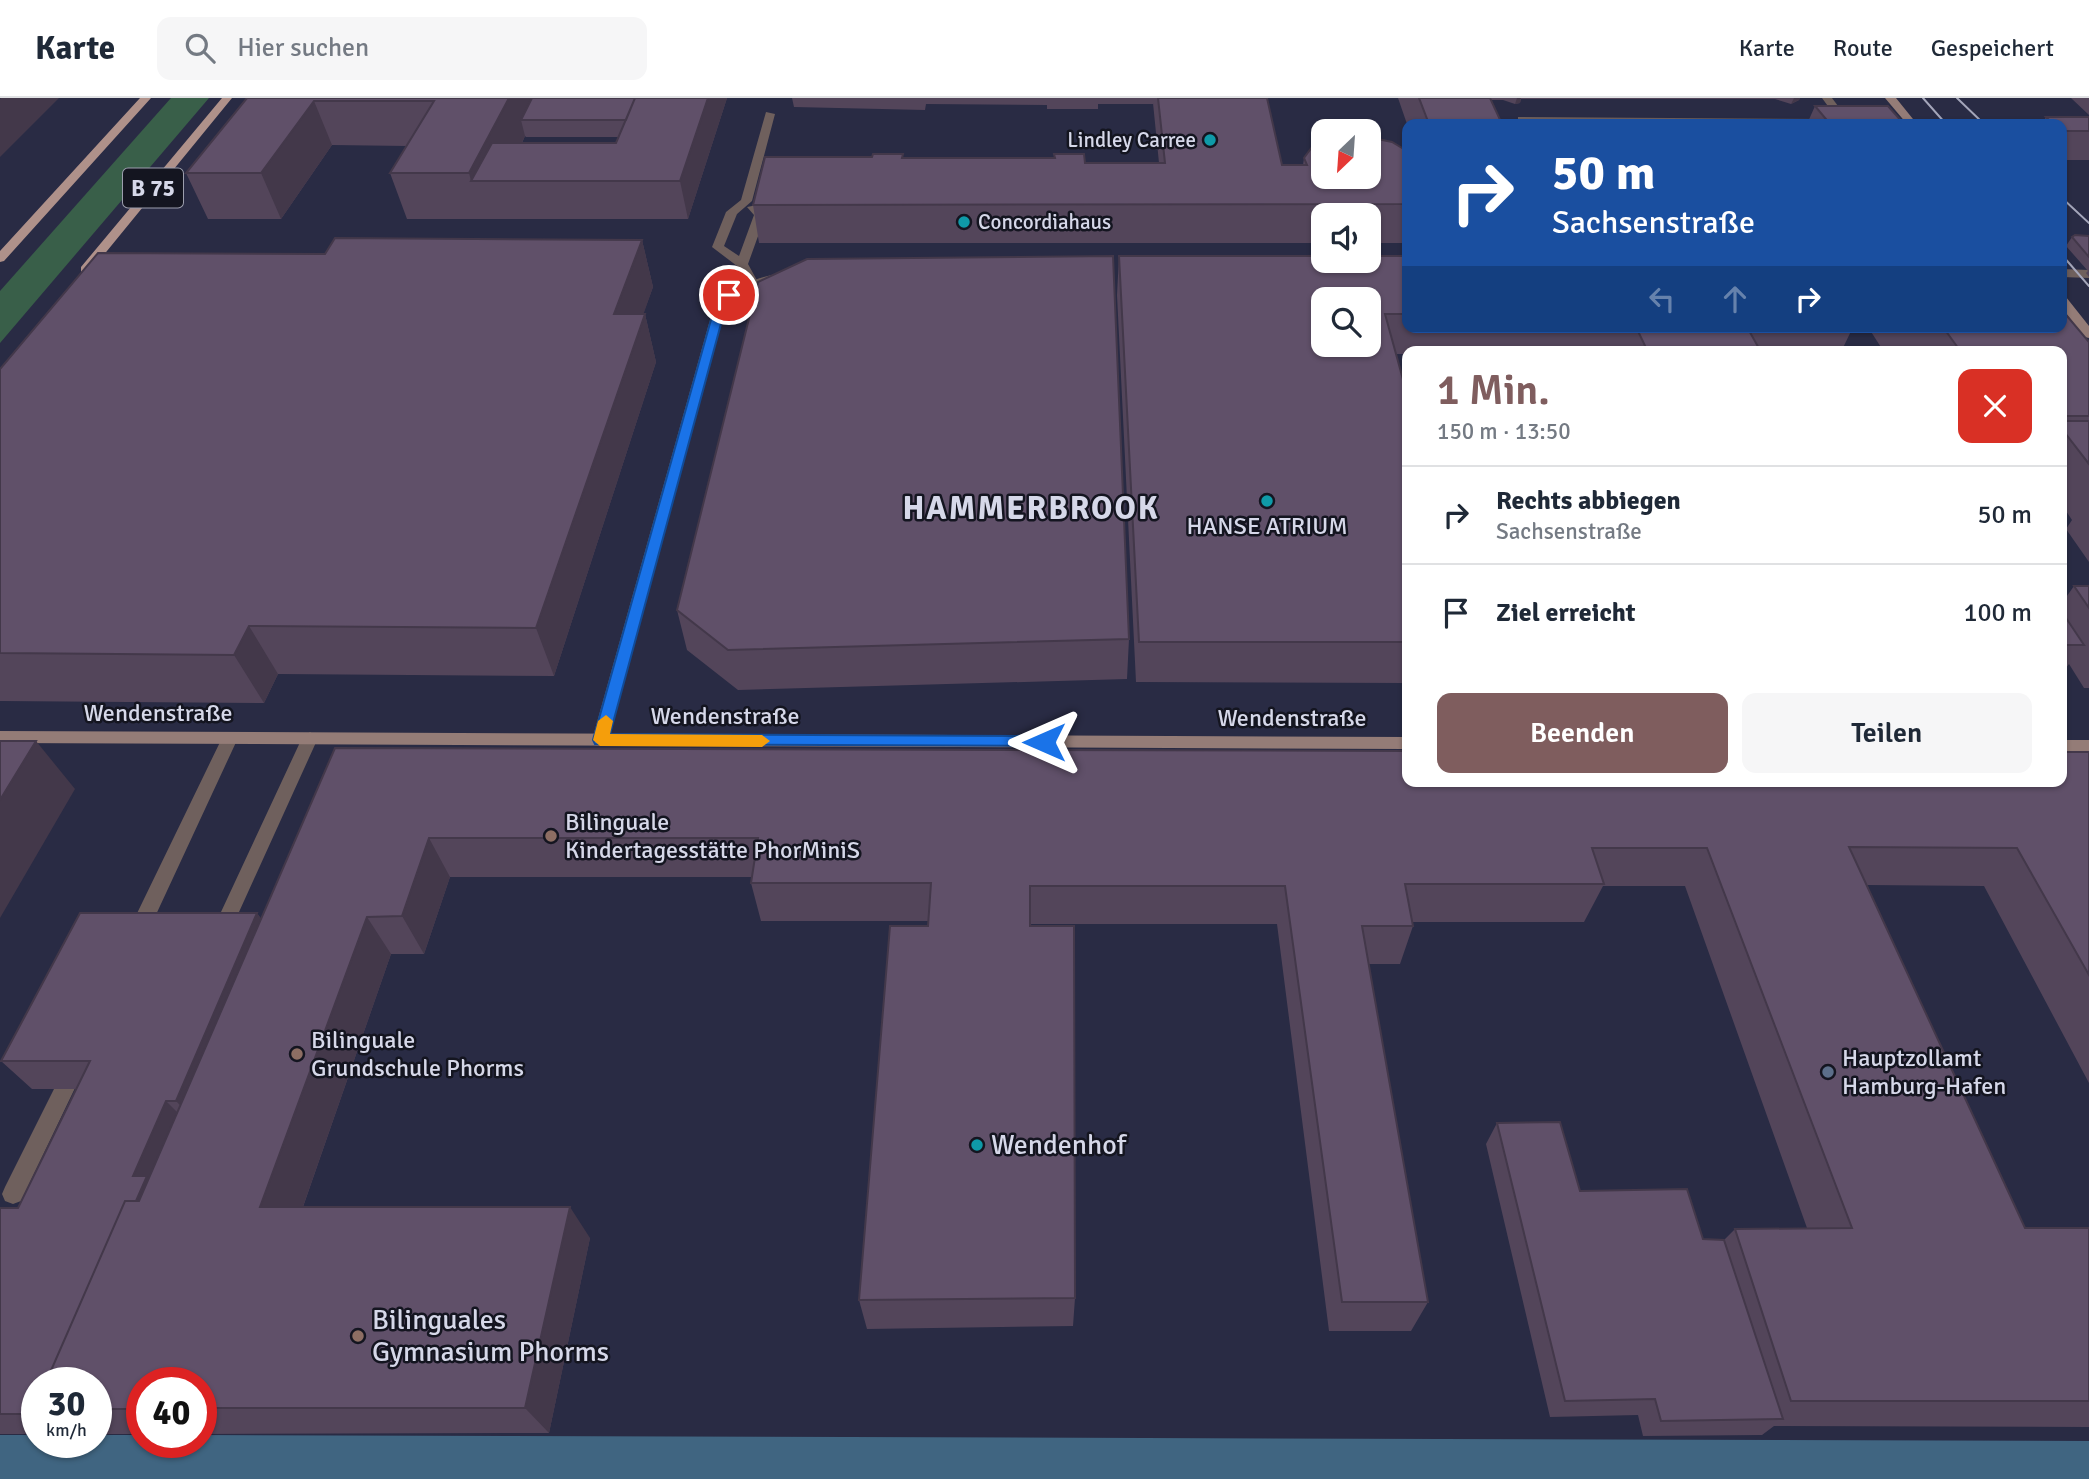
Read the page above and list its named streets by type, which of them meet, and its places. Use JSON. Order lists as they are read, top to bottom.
{
  "streets": {
    "main road": ["B 75"],
    "street": ["Wendenstraße"]
  },
  "districts": ["HAMMERBROOK"],
  "places": [
    "Lindley Carree",
    "Concordiahaus",
    "HANSE ATRIUM",
    "Bilinguale Kindertagesstätte PhorMiniS",
    "Bilinguale Grundschule Phorms",
    "Hauptzollamt Hamburg-Hafen",
    "Wendenhof",
    "Bilinguales Gymnasium Phorms"
  ],
  "north": "bottom left",
  "page": {
    "header": "Karte",
    "search": "Hier suchen",
    "nav": ["Karte", "Route", "Gespeichert"],
    "turn": ["50 m", "Sachsenstraße"],
    "heading": ["1 Min.", "150 m · 13:50"],
    "list": [
      {
        "name": "Rechts abbiegen",
        "note": "Sachsenstraße",
        "value": "50 m"
      },
      {
        "name": "Ziel erreicht",
        "value": "100 m"
      }
    ],
    "buttons": ["Beenden", "Teilen"],
    "speed": "30 km/h",
    "limit": "40"
  }
}
